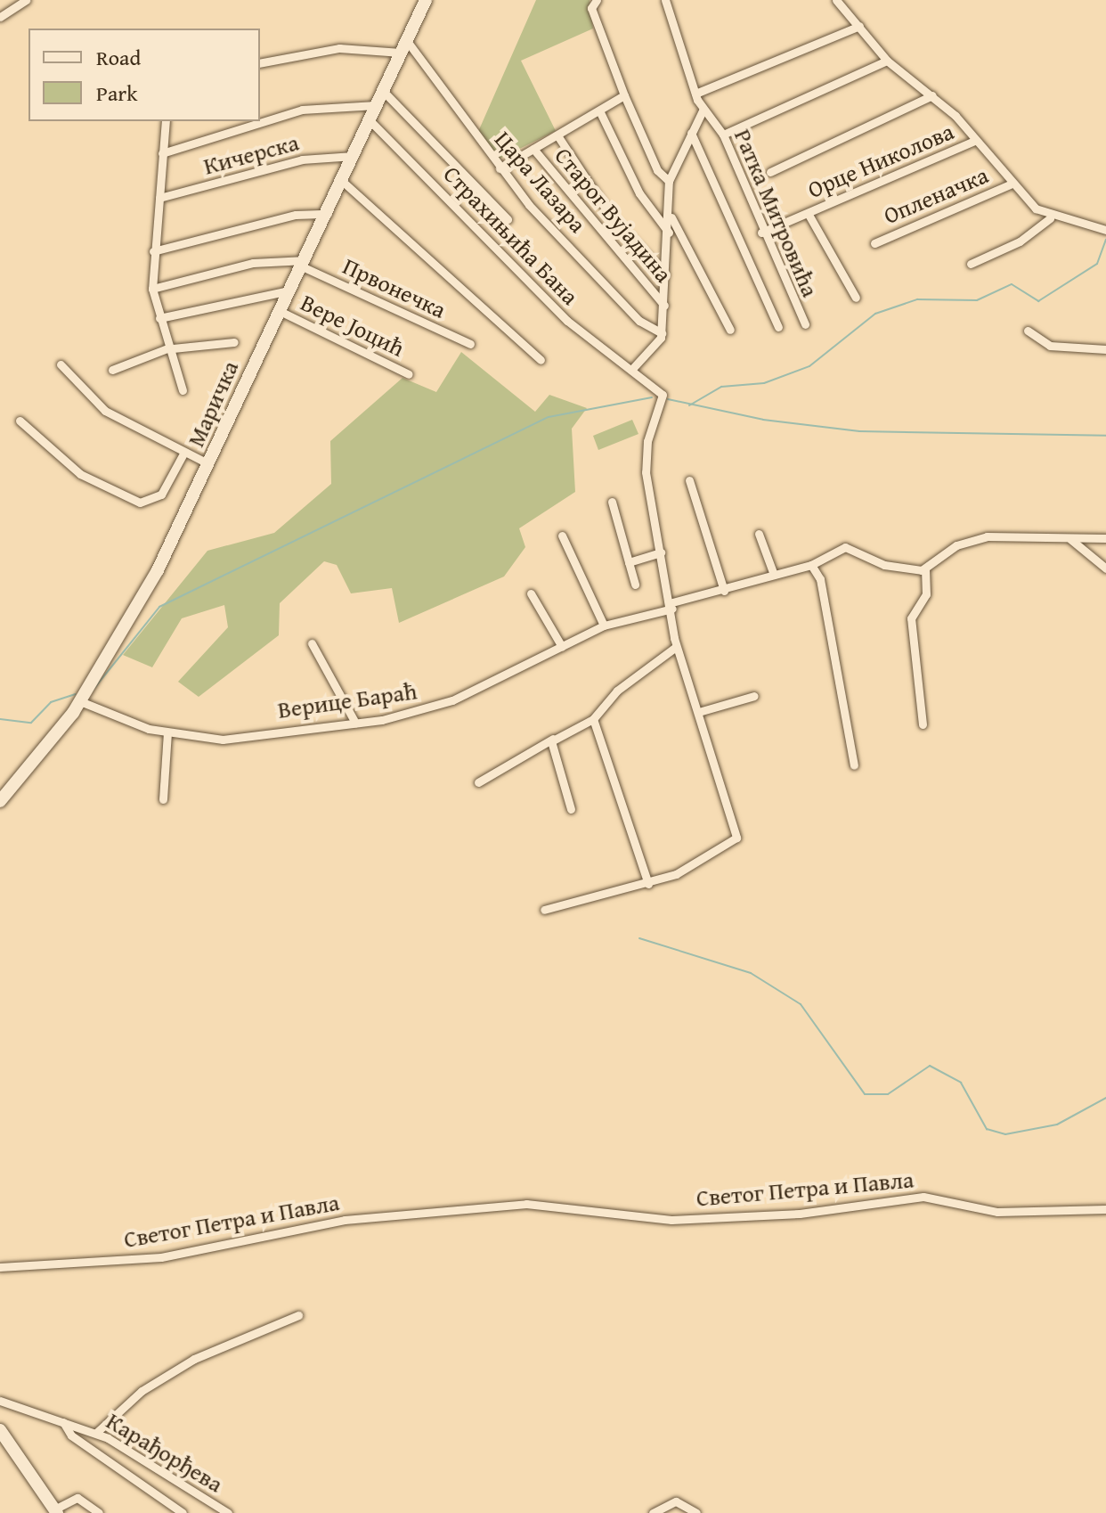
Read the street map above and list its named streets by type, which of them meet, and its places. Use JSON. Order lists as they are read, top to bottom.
{
  "streets": {
    "street": [
      "Кичерска",
      "Орце Николова",
      "Цара Лазара",
      "Опленачка",
      "Ратка Митровића",
      "Старог Вујадина",
      "Страхињића Бана",
      "Првонечка",
      "Вере Јоцић",
      "Маричка",
      "Верице Бараћ",
      "Светог Петра и Павла",
      "Карађорђева"
    ]
  },
  "crossings": [
    ["Кичерска", "Маричка"],
    ["Орце Николова", "Ратка Митровића"],
    ["Цара Лазара", "Маричка"],
    ["Страхињића Бана", "Маричка"],
    ["Првонечка", "Маричка"],
    ["Вере Јоцић", "Маричка"],
    ["Маричка", "Верице Бараћ"]
  ],
  "legend": ["Road", "Park"]
}
